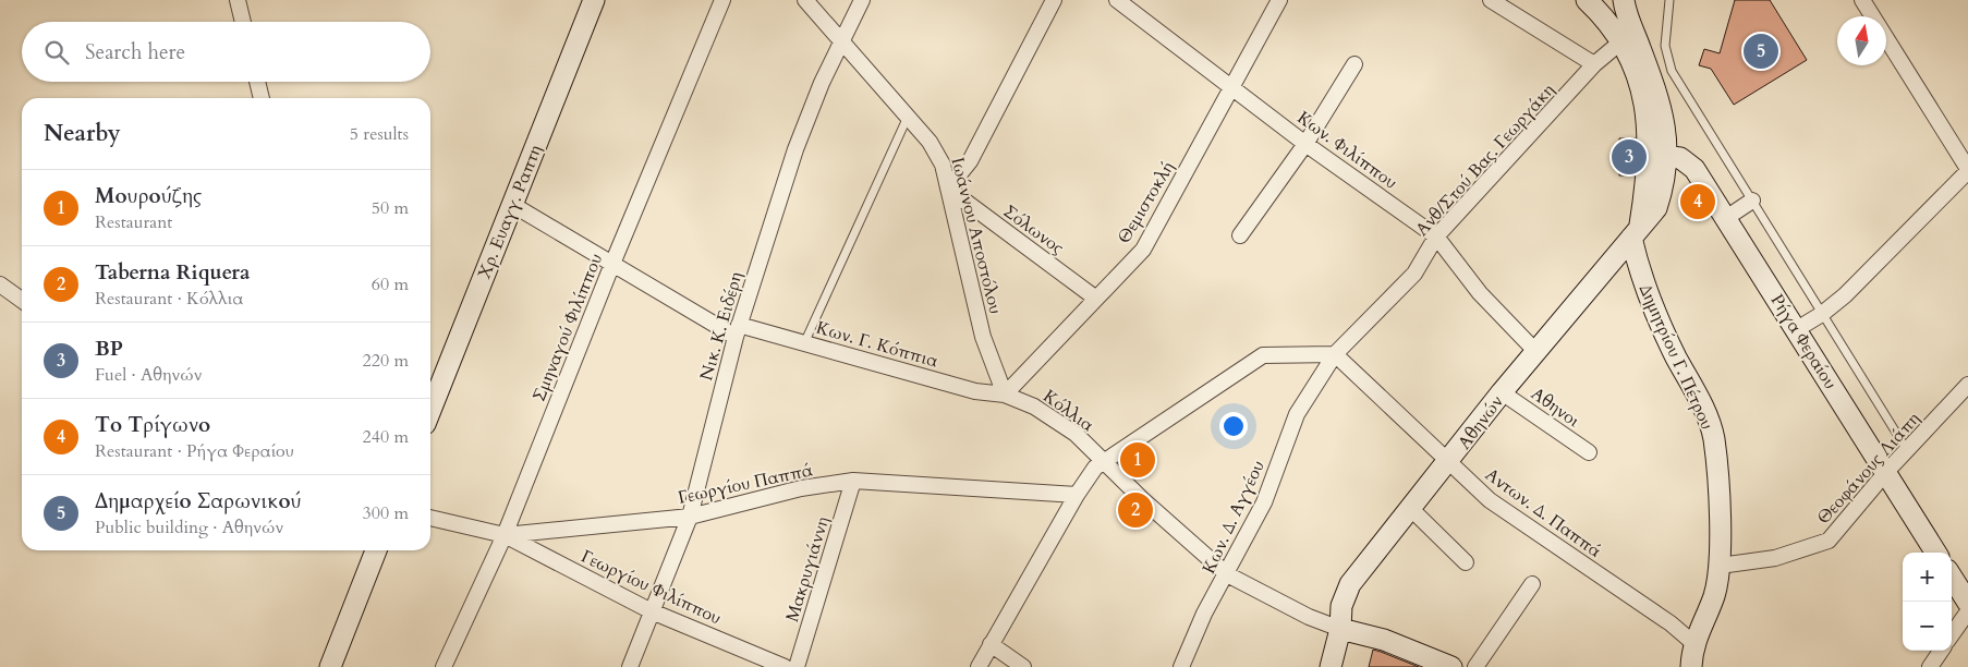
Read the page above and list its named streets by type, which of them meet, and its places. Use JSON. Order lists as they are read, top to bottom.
{
  "streets": {
    "main road": [
      "Χρ. Ευαγγ. Ραπτη",
      "Ρήγα Φεραίου",
      "Δημητρίου Γ. Πέτρου",
      "Αθηνών"
    ],
    "street": [
      "Κων. Φιλίππου",
      "Ανθ/Στού Βας. Γεωργάκη",
      "Θεμιστοκλή",
      "Σόλωνος",
      "Ιωάννου Αποστόλου",
      "Νικ. Κ. Ειδέρη",
      "Σμηναγού Φιλίππου",
      "Κων. Γ. Κόππια",
      "Αθηνοι",
      "Κόλλια",
      "Θεοφάνους Λιάπη",
      "Γεωργίου Παππά",
      "Αντων. Δ. Παππά",
      "Κων. Δ. Αγγέου",
      "Μακρυγιάννη",
      "Γεωργίου Φιλίππου"
    ]
  },
  "crossings": [
    ["Κων. Φιλίππου", "Ανθ/Στού Βας. Γεωργάκη"],
    ["Κων. Φιλίππου", "Θεμιστοκλή"],
    ["Κων. Φιλίππου", "Αθηνών"],
    ["Ανθ/Στού Βας. Γεωργάκη", "Αθηνών"],
    ["Ανθ/Στού Βας. Γεωργάκη", "Αντων. Δ. Παππά"],
    ["Ανθ/Στού Βας. Γεωργάκη", "Κων. Δ. Αγγέου"],
    ["Θεμιστοκλή", "Σόλωνος"],
    ["Θεμιστοκλή", "Ιωάννου Αποστόλου"],
    ["Θεμιστοκλή", "Κων. Γ. Κόππια"],
    ["Θεμιστοκλή", "Κόλλια"],
    ["Χρ. Ευαγγ. Ραπτη", "Κων. Γ. Κόππια"],
    ["Σόλωνος", "Ιωάννου Αποστόλου"],
    ["Ιωάννου Αποστόλου", "Νικ. Κ. Ειδέρη"],
    ["Ιωάννου Αποστόλου", "Κων. Γ. Κόππια"],
    ["Ιωάννου Αποστόλου", "Κόλλια"],
    ["Νικ. Κ. Ειδέρη", "Κων. Γ. Κόππια"],
    ["Νικ. Κ. Ειδέρη", "Γεωργίου Παππά"],
    ["Νικ. Κ. Ειδέρη", "Γεωργίου Φιλίππου"],
    ["Σμηναγού Φιλίππου", "Κων. Γ. Κόππια"],
    ["Σμηναγού Φιλίππου", "Γεωργίου Παππά"],
    ["Σμηναγού Φιλίππου", "Γεωργίου Φιλίππου"],
    ["Ρήγα Φεραίου", "Αθηνών"],
    ["Ρήγα Φεραίου", "Θεοφάνους Λιάπη"],
    ["Κων. Γ. Κόππια", "Κόλλια"],
    ["Δημητρίου Γ. Πέτρου", "Αθηνών"],
    ["Δημητρίου Γ. Πέτρου", "Θεοφάνους Λιάπη"],
    ["Δημητρίου Γ. Πέτρου", "Αντων. Δ. Παππά"],
    ["Αθηνοι", "Αθηνών"],
    ["Κόλλια", "Αθηνών"],
    ["Κόλλια", "Κων. Δ. Αγγέου"],
    ["Αθηνών", "Αντων. Δ. Παππά"],
    ["Γεωργίου Παππά", "Μακρυγιάννη"],
    ["Γεωργίου Παππά", "Γεωργίου Φιλίππου"],
    ["Αντων. Δ. Παππά", "Κων. Δ. Αγγέου"]
  ],
  "north": "top",
  "page": {
    "search": "Search here",
    "pins": [
      "5",
      "3",
      "4",
      "1",
      "2"
    ],
    "heading": ["Nearby", "5 results"],
    "list": [
      {
        "mark": "1",
        "name": "Μουρούζης",
        "note": "Restaurant",
        "value": "50 m"
      },
      {
        "mark": "2",
        "name": "Taberna Riquera",
        "note": "Restaurant · Κόλλια",
        "value": "60 m"
      },
      {
        "mark": "3",
        "name": "BP",
        "note": "Fuel · Αθηνών",
        "value": "220 m"
      },
      {
        "mark": "4",
        "name": "Το Τρίγωνο",
        "note": "Restaurant · Ρήγα Φεραίου",
        "value": "240 m"
      },
      {
        "mark": "5",
        "name": "Δημαρχείο Σαρωνικού",
        "note": "Public building · Αθηνών",
        "value": "300 m"
      }
    ],
    "map_buttons": ["+", "−"]
  }
}
